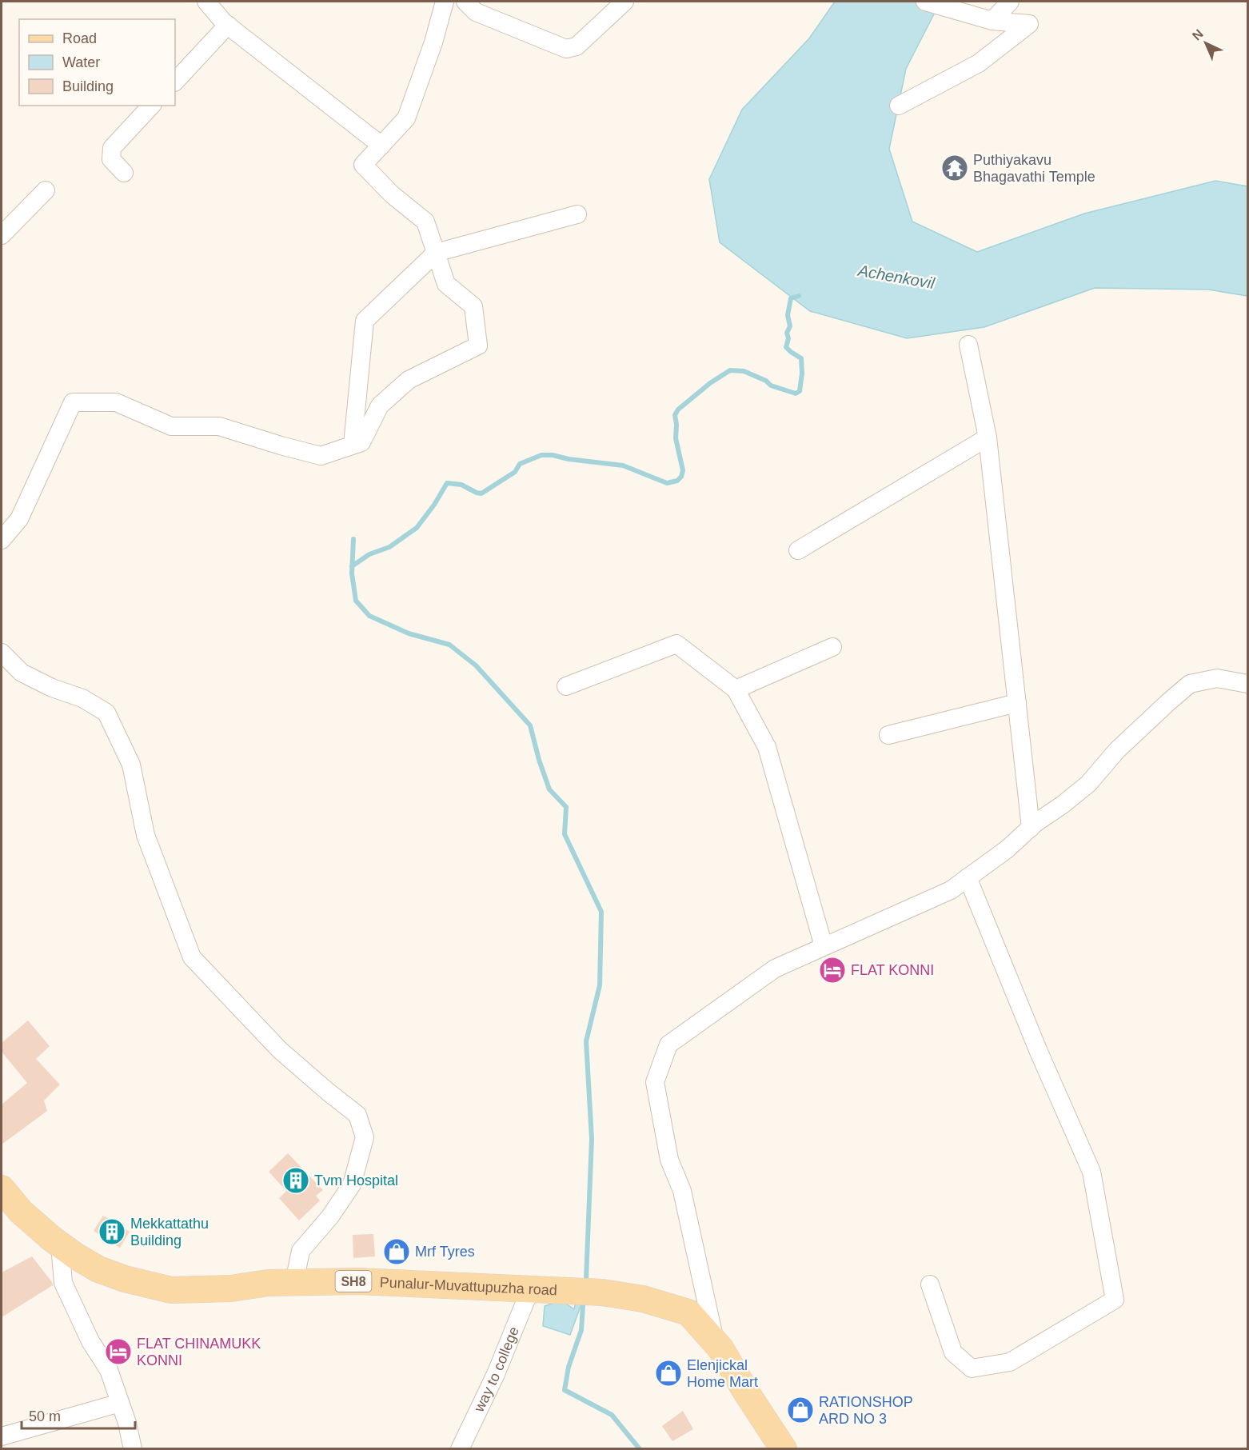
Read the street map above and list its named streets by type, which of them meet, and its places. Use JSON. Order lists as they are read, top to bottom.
{
  "streets": {
    "main road": ["SH8", "Punalur-Muvattupuzha road"],
    "street": ["way to college"]
  },
  "crossings": [
    ["SH8", "Punalur-Muvattupuzha road"],
    ["Punalur-Muvattupuzha road", "way to college"]
  ],
  "water": ["Achenkovil"],
  "places": {
    "temple": ["Puthiyakavu Bhagavathi Temple"],
    "hotel": ["FLAT KONNI", "FLAT CHINAMUKK KONNI"],
    "building": ["Tvm Hospital", "Mekkattathu Building"],
    "shop": ["Mrf Tyres", "Elenjickal Home Mart", "RATIONSHOP ARD NO 3"]
  },
  "legend": ["Road", "Water", "Building"],
  "scale_bar": "50 m",
  "north": "top left"
}
